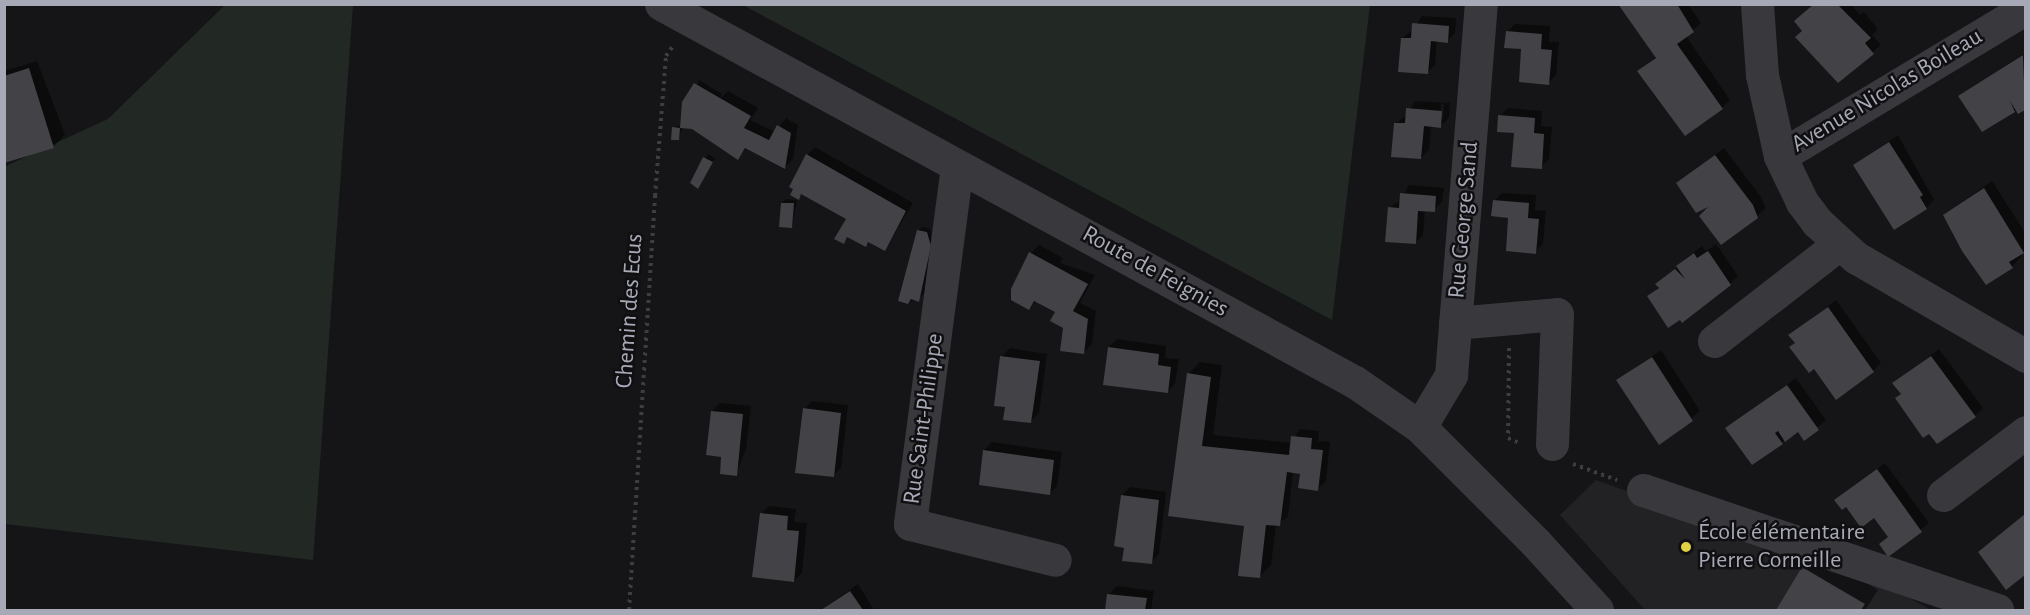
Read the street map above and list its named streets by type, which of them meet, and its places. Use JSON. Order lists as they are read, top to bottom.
{
  "streets": {
    "street": [
      "Avenue Nicolas Boileau",
      "Rue George Sand",
      "Route de Feignies",
      "Rue Saint-Philippe"
    ],
    "path": ["Chemin des Ecus"]
  },
  "crossings": [
    ["Rue George Sand", "Route de Feignies"],
    ["Route de Feignies", "Chemin des Ecus"],
    ["Route de Feignies", "Rue Saint-Philippe"]
  ],
  "places": ["École élémentaire Pierre Corneille"]
}
